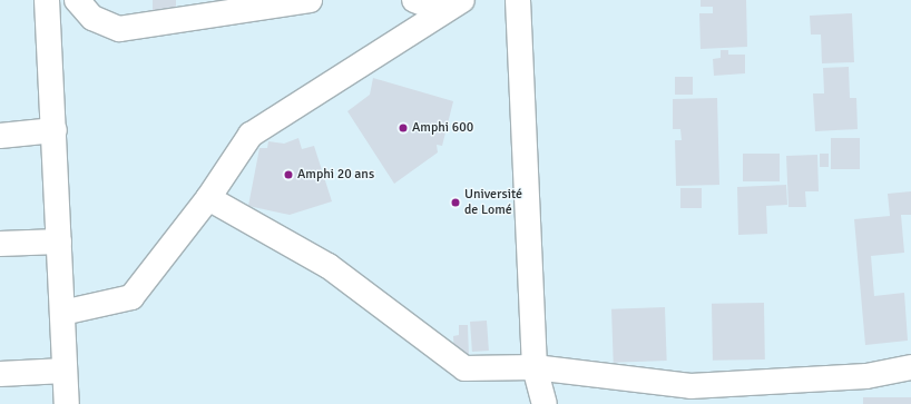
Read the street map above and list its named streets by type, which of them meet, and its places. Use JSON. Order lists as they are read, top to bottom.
{
  "places": ["Amphi 600", "Amphi 20 ans", "Université de Lomé"]
}
